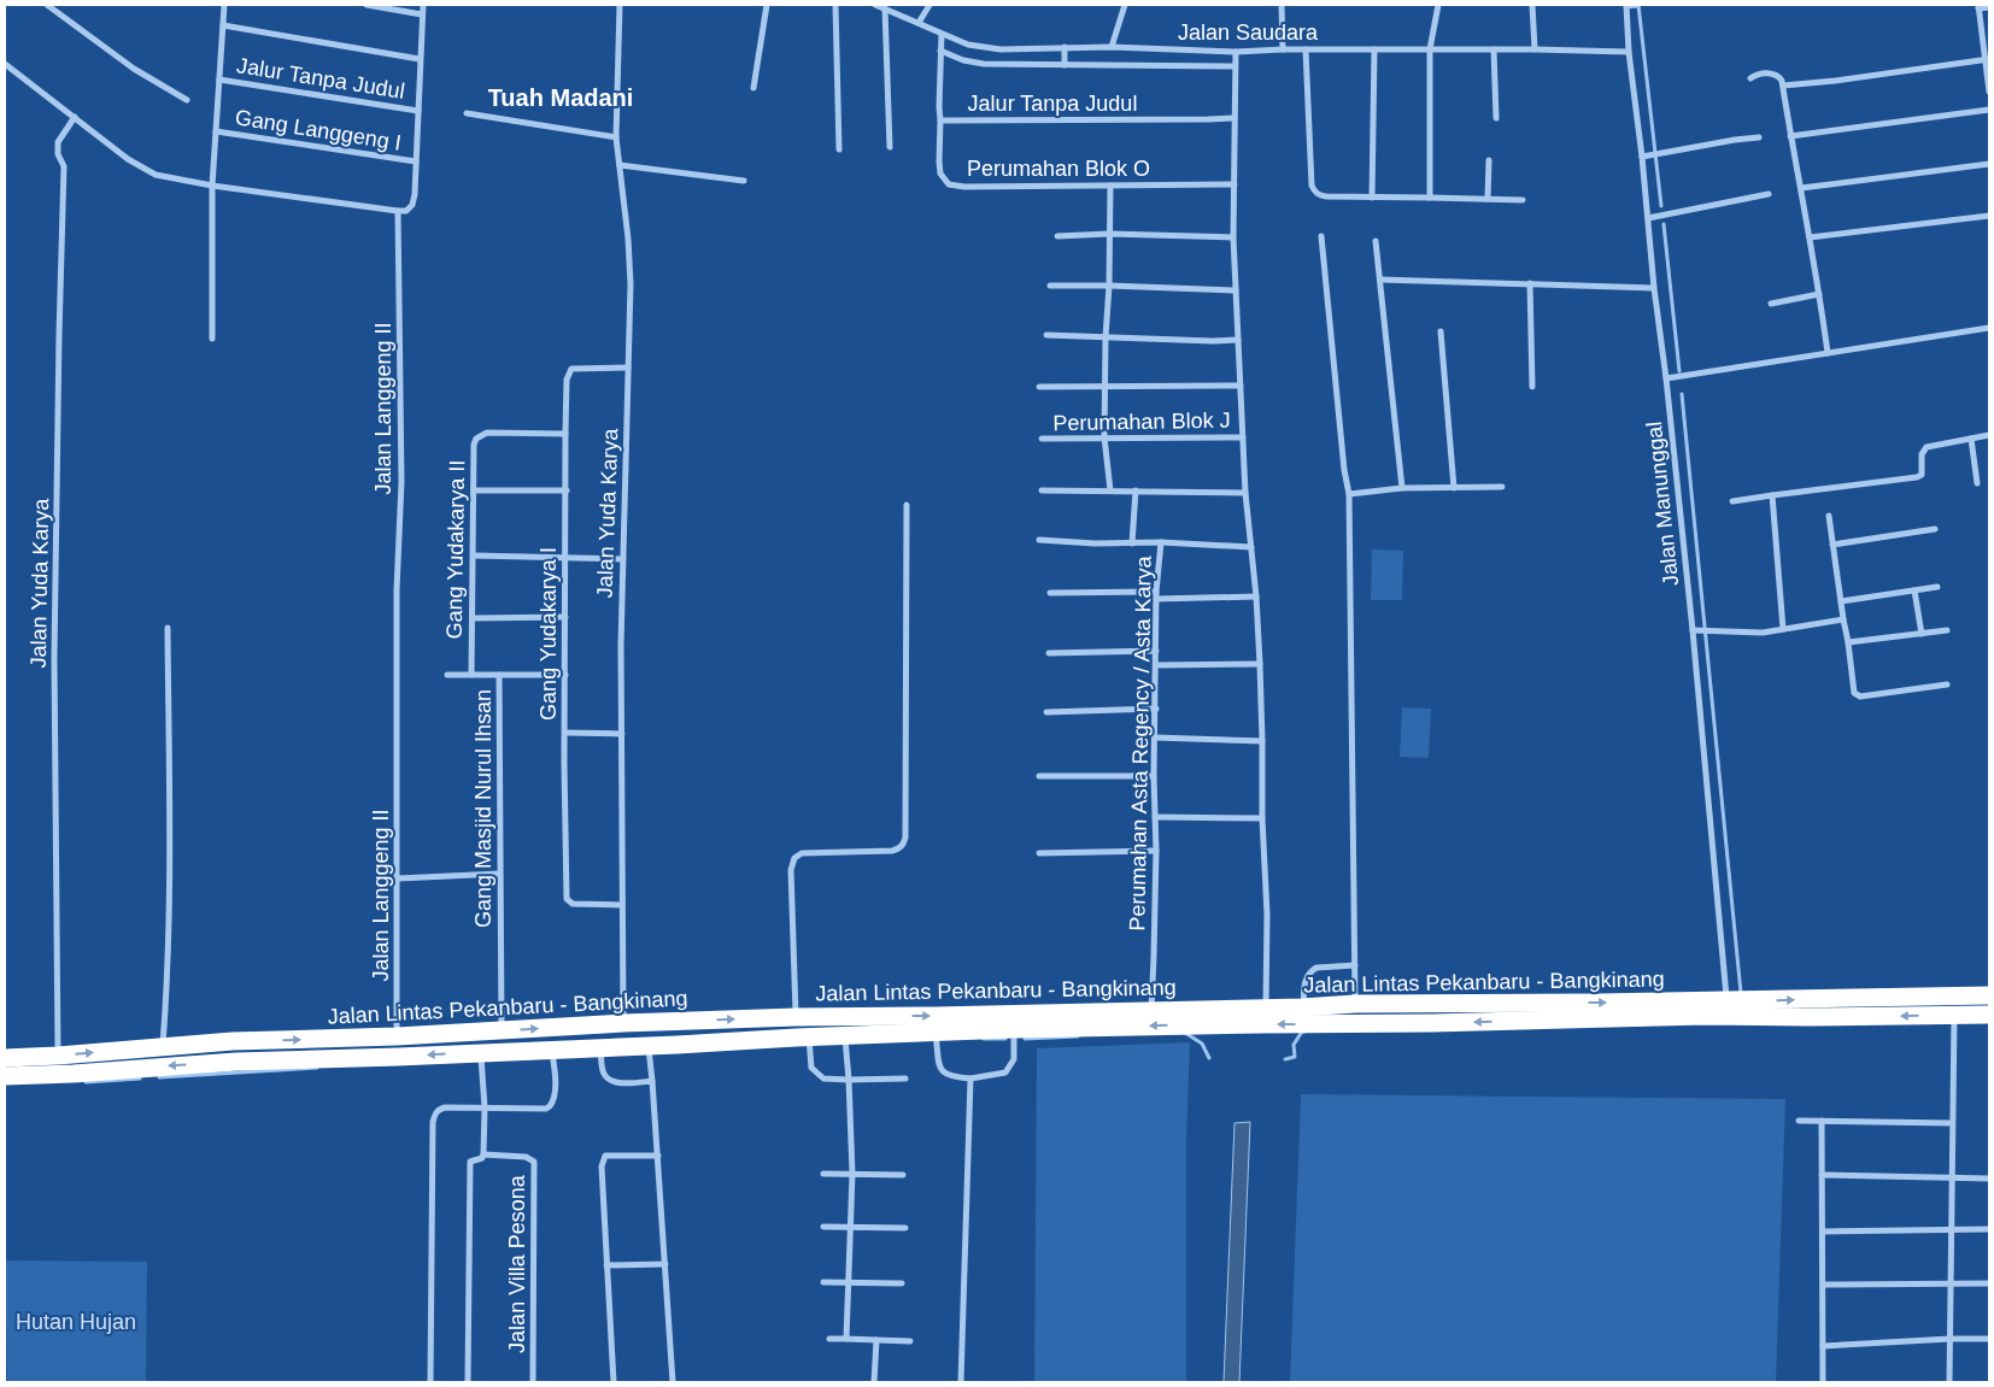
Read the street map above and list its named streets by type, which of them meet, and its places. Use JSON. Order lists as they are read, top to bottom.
{
  "streets": {
    "highway": ["Jalan Lintas Pekanbaru - Bangkinang"],
    "street": [
      "Jalan Saudara",
      "Jalur Tanpa Judul",
      "Gang Langgeng I",
      "Perumahan Blok O",
      "Jalan Langgeng II",
      "Perumahan Blok J",
      "Jalan Manunggal",
      "Jalan Yuda Karya",
      "Gang Yudakarya II",
      "Gang Yudakarya I",
      "Perumahan Asta Regency / Asta Karya",
      "Gang Masjid Nurul Ihsan",
      "Jalan Villa Pesona"
    ]
  },
  "crossings": [
    ["Jalan Saudara", "Jalur Tanpa Judul"],
    ["Jalan Saudara", "Jalan Manunggal"],
    ["Jalur Tanpa Judul", "Gang Langgeng I"],
    ["Jalur Tanpa Judul", "Perumahan Blok O"],
    ["Jalur Tanpa Judul", "Jalan Langgeng II"],
    ["Jalan Langgeng II", "Jalan Lintas Pekanbaru - Bangkinang"],
    ["Jalan Manunggal", "Jalan Lintas Pekanbaru - Bangkinang"],
    ["Jalan Yuda Karya", "Gang Yudakarya I"],
    ["Jalan Yuda Karya", "Jalan Lintas Pekanbaru - Bangkinang"],
    ["Gang Yudakarya II", "Gang Yudakarya I"],
    ["Perumahan Asta Regency / Asta Karya", "Jalan Lintas Pekanbaru - Bangkinang"],
    ["Gang Masjid Nurul Ihsan", "Jalan Lintas Pekanbaru - Bangkinang"],
    ["Jalan Lintas Pekanbaru - Bangkinang", "Jalan Villa Pesona"]
  ],
  "districts": ["Tuah Madani"],
  "parks": ["Hutan Hujan"]
}
